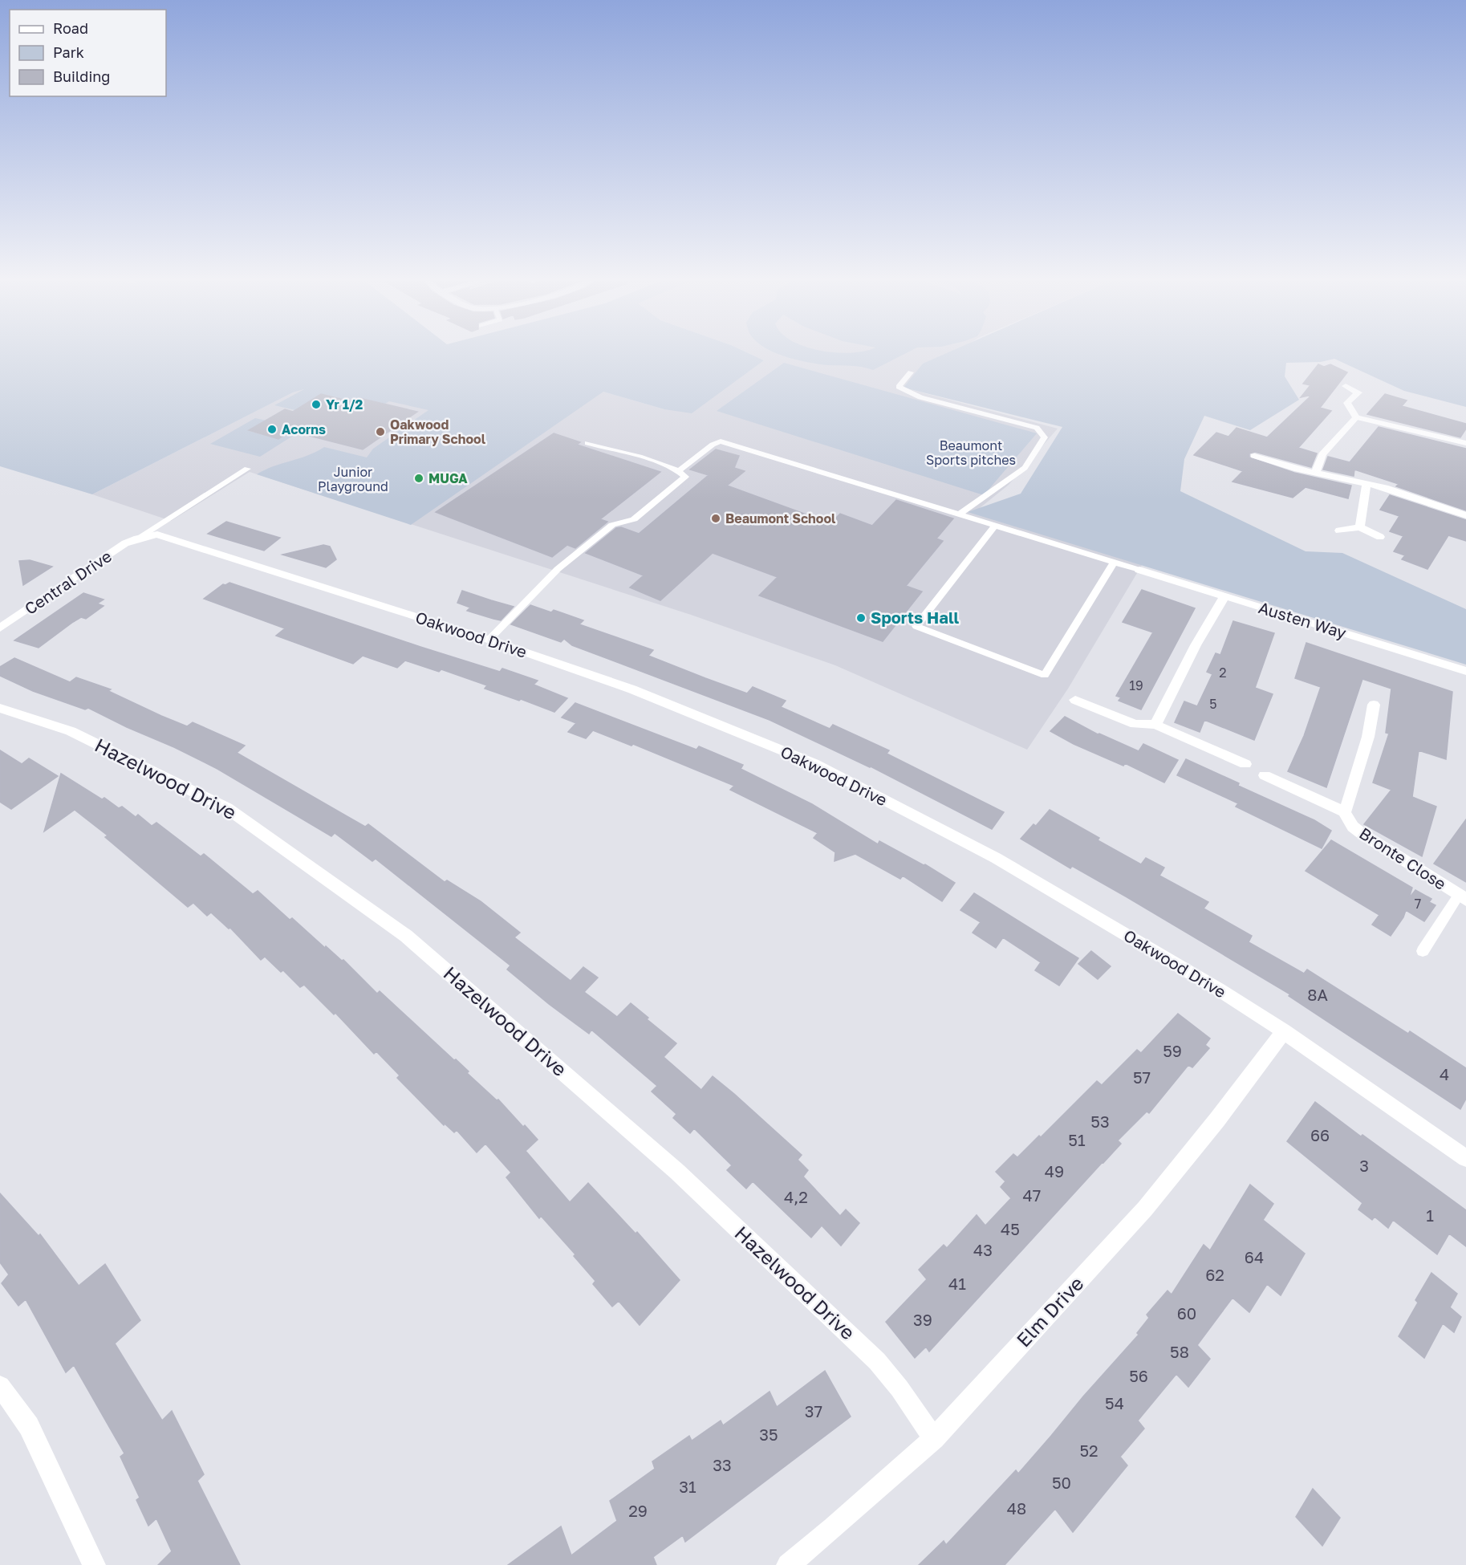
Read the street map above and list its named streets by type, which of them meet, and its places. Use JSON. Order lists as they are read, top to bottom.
{
  "streets": {
    "street": [
      "Central Drive",
      "Austen Way",
      "Oakwood Drive",
      "Hazelwood Drive",
      "Bronte Close",
      "Elm Drive"
    ]
  },
  "crossings": [
    ["Central Drive", "Oakwood Drive"],
    ["Oakwood Drive", "Elm Drive"],
    ["Hazelwood Drive", "Elm Drive"]
  ],
  "parks": ["Beaumont Sports pitches", "Junior Playground"],
  "places": [
    "Yr 1/2",
    "Acorns",
    "Oakwood Primary School",
    "MUGA",
    "Beaumont School",
    "Sports Hall"
  ],
  "house_numbers": [
    "2",
    "19",
    "5",
    "7",
    "8A",
    "59",
    "4",
    "57",
    "53",
    "66",
    "51",
    "3",
    "49",
    "47",
    "4,2",
    "1",
    "45",
    "43",
    "64",
    "62",
    "41",
    "60",
    "39",
    "58",
    "56",
    "54",
    "37",
    "35",
    "52",
    "33",
    "50",
    "31",
    "48",
    "29"
  ],
  "legend": ["Road", "Park", "Building"]
}
